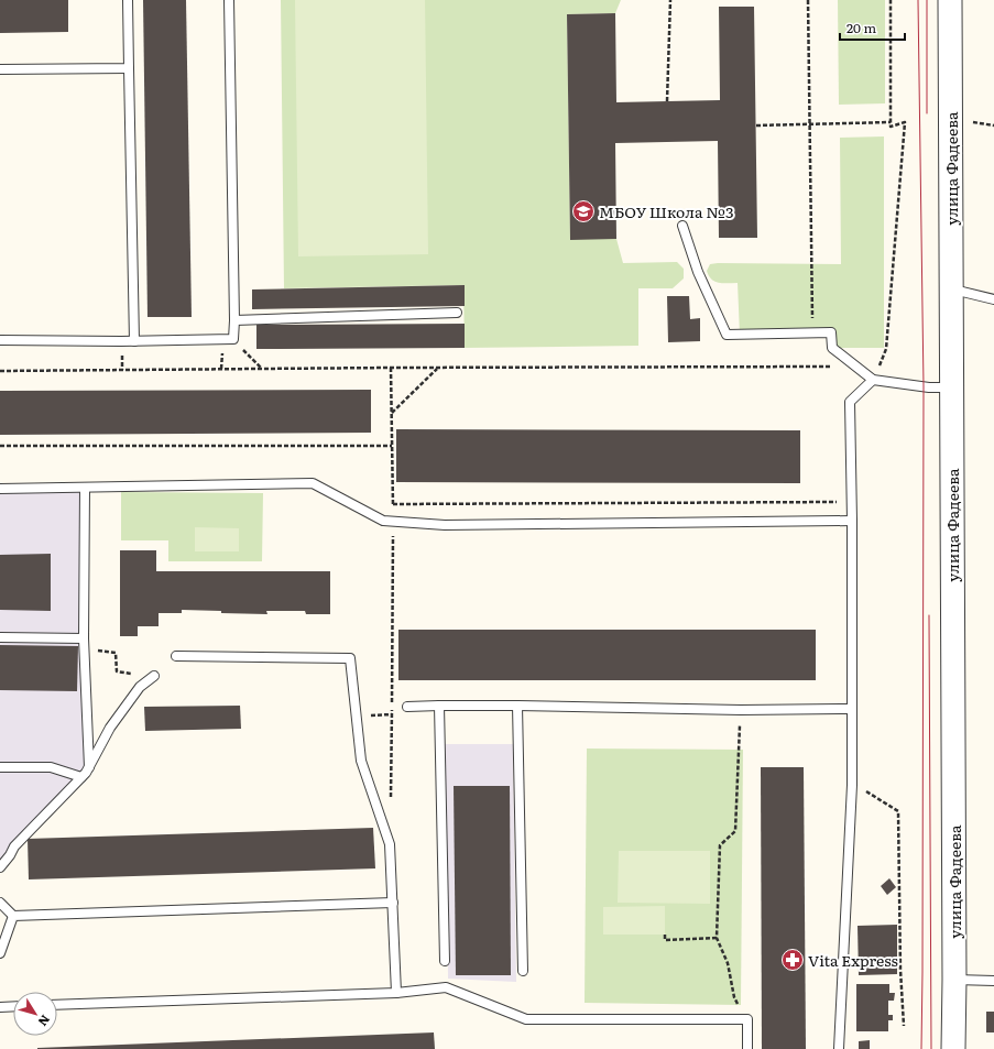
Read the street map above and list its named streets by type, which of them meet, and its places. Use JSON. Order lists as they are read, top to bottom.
{
  "streets": {
    "street": ["улица Фадеева"]
  },
  "places": {
    "school or university": ["МБОУ Школа №3"],
    "pharmacy": ["Vita Express"]
  },
  "scale_bar": "20 m",
  "north": "bottom right"
}
